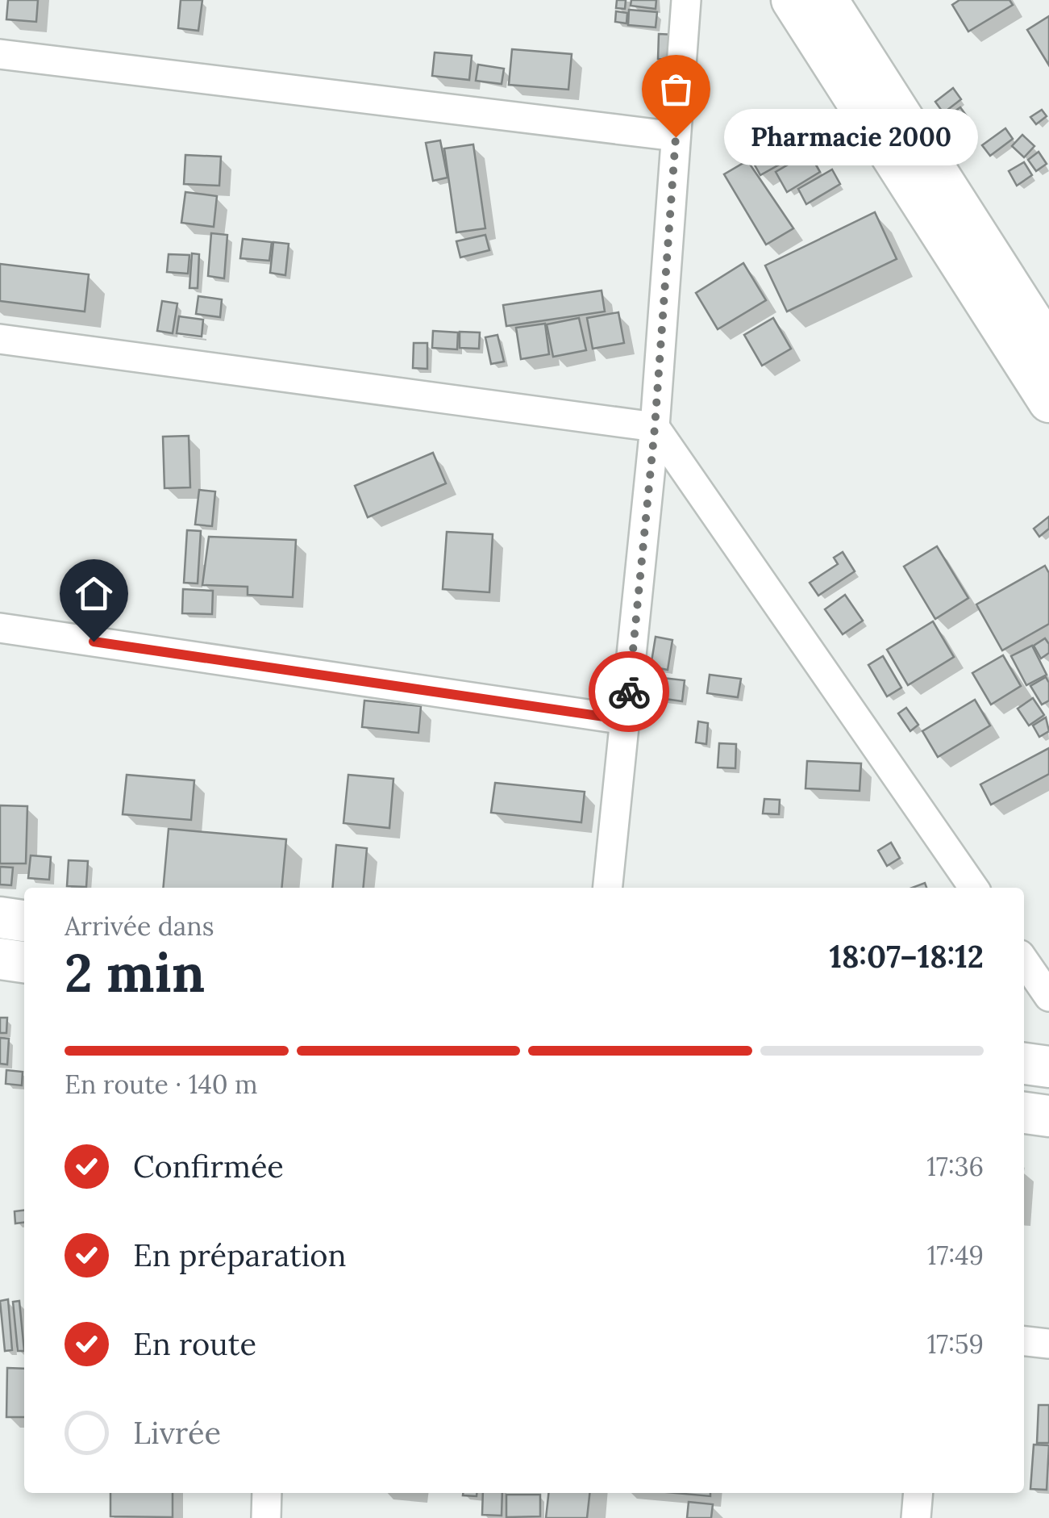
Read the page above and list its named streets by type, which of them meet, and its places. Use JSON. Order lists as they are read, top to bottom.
{
  "places": ["Pharmacie 2000"],
  "page": {
    "bubble": "Pharmacie 2000",
    "heading": ["2 min", "Arrivée dans", "18:07–18:12"],
    "bar": "En route · 140 m",
    "list": [
      ["Confirmée", "17:36"],
      ["En préparation", "17:49"],
      ["En route", "17:59"],
      "Livrée"
    ]
  }
}
